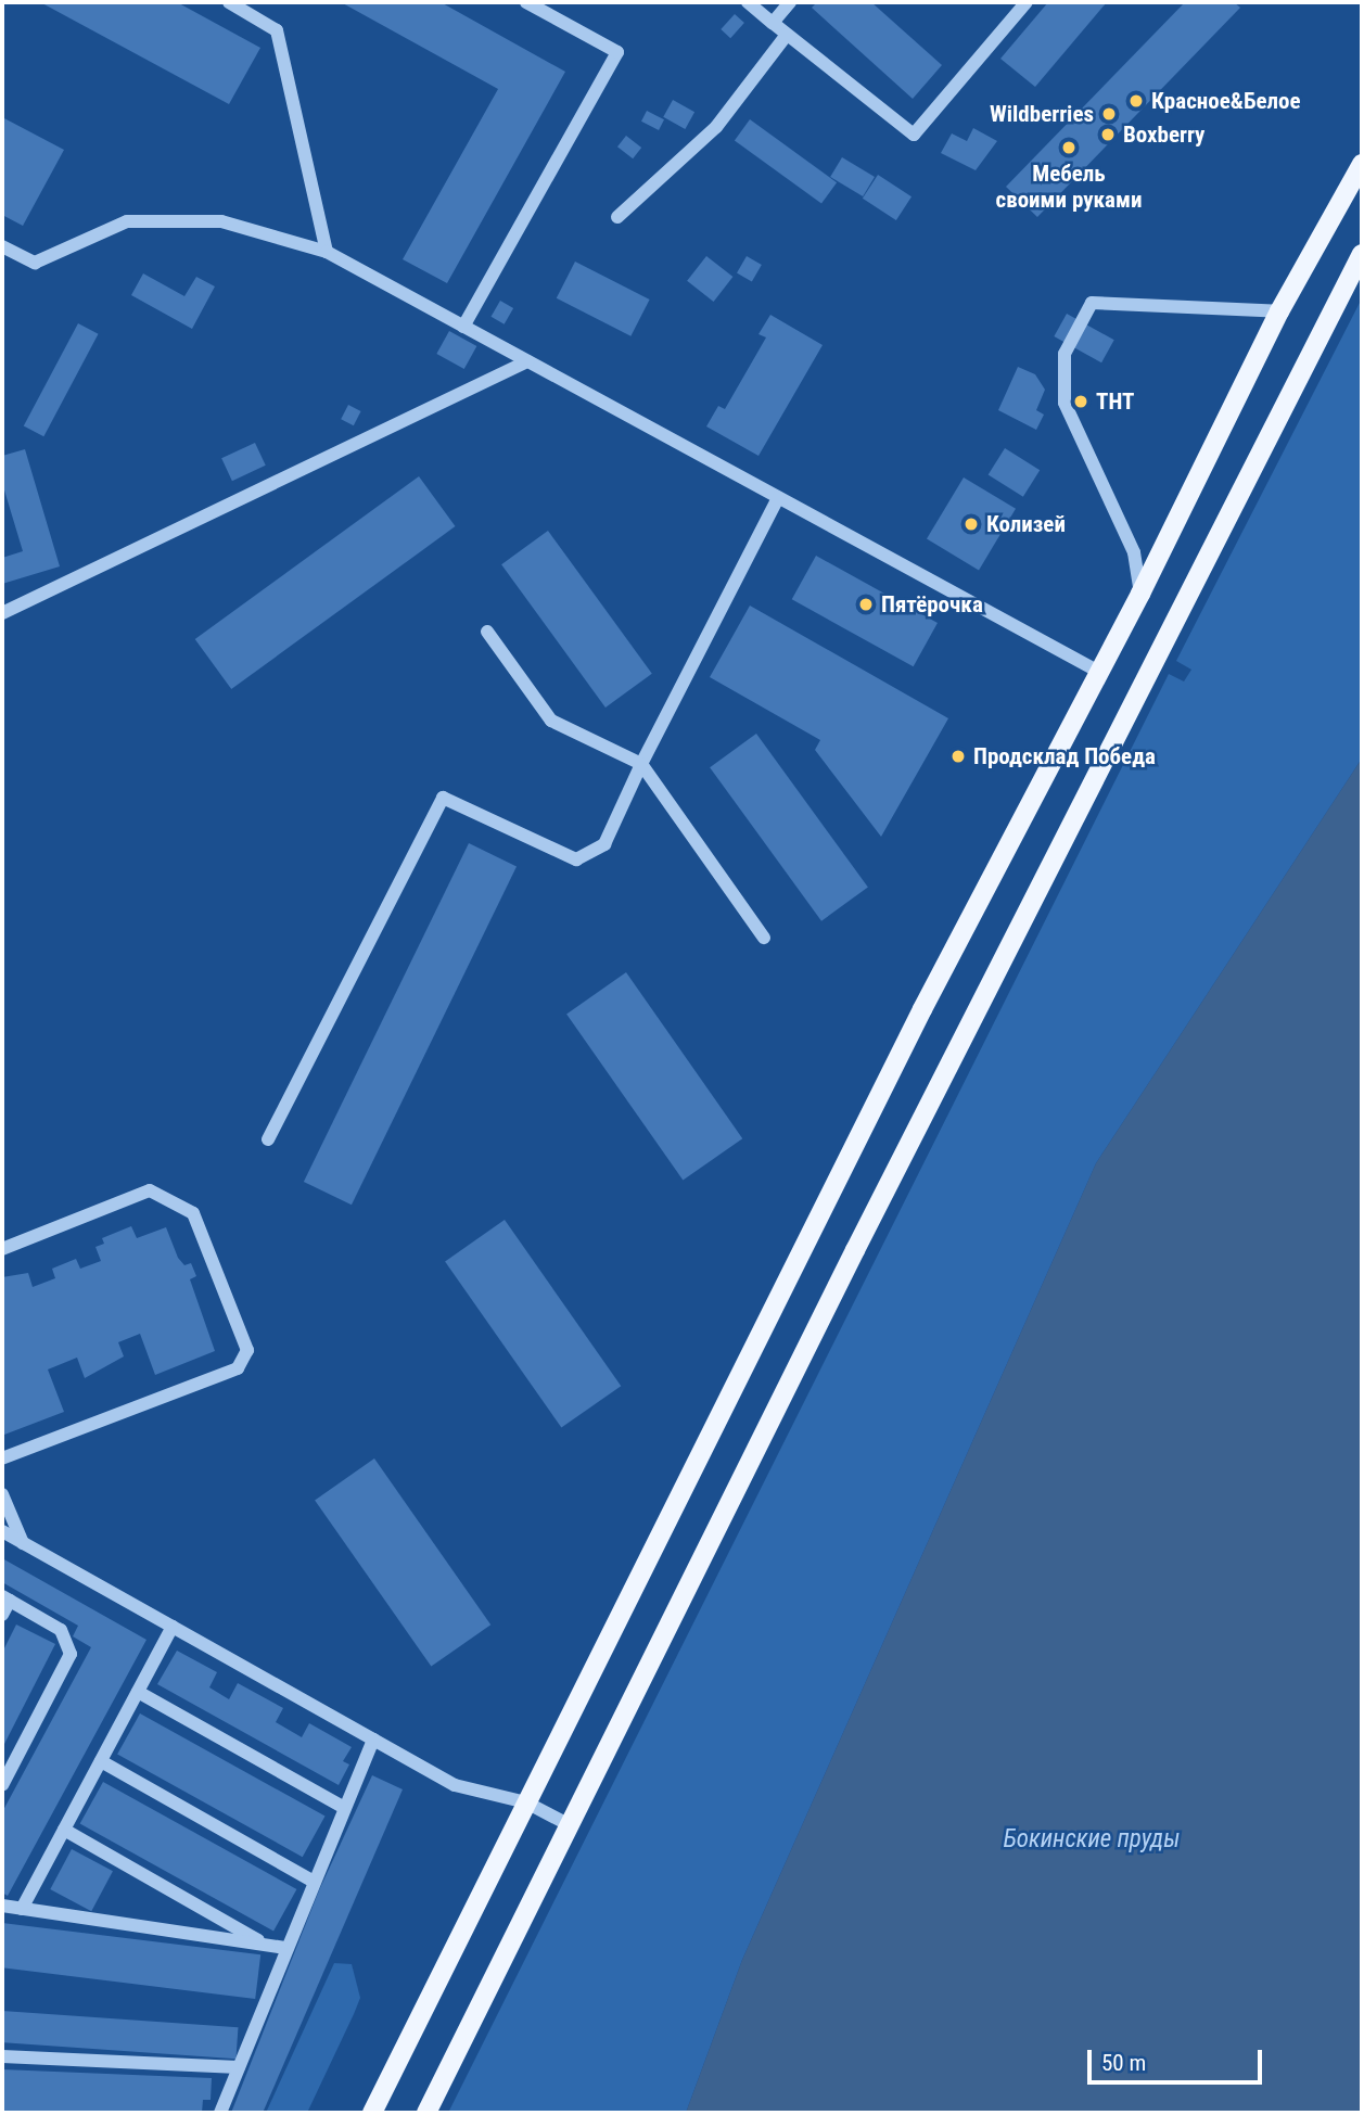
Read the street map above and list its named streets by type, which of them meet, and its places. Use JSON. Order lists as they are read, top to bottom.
{
  "water": ["Бокинские пруды"],
  "places": [
    "Красное&Белое",
    "Wildberries",
    "Boxberry",
    "Мебель своими руками",
    "ТНТ",
    "Колизей",
    "Пятёрочка",
    "Продсклад Победа"
  ],
  "scale_bar": "50 m"
}
